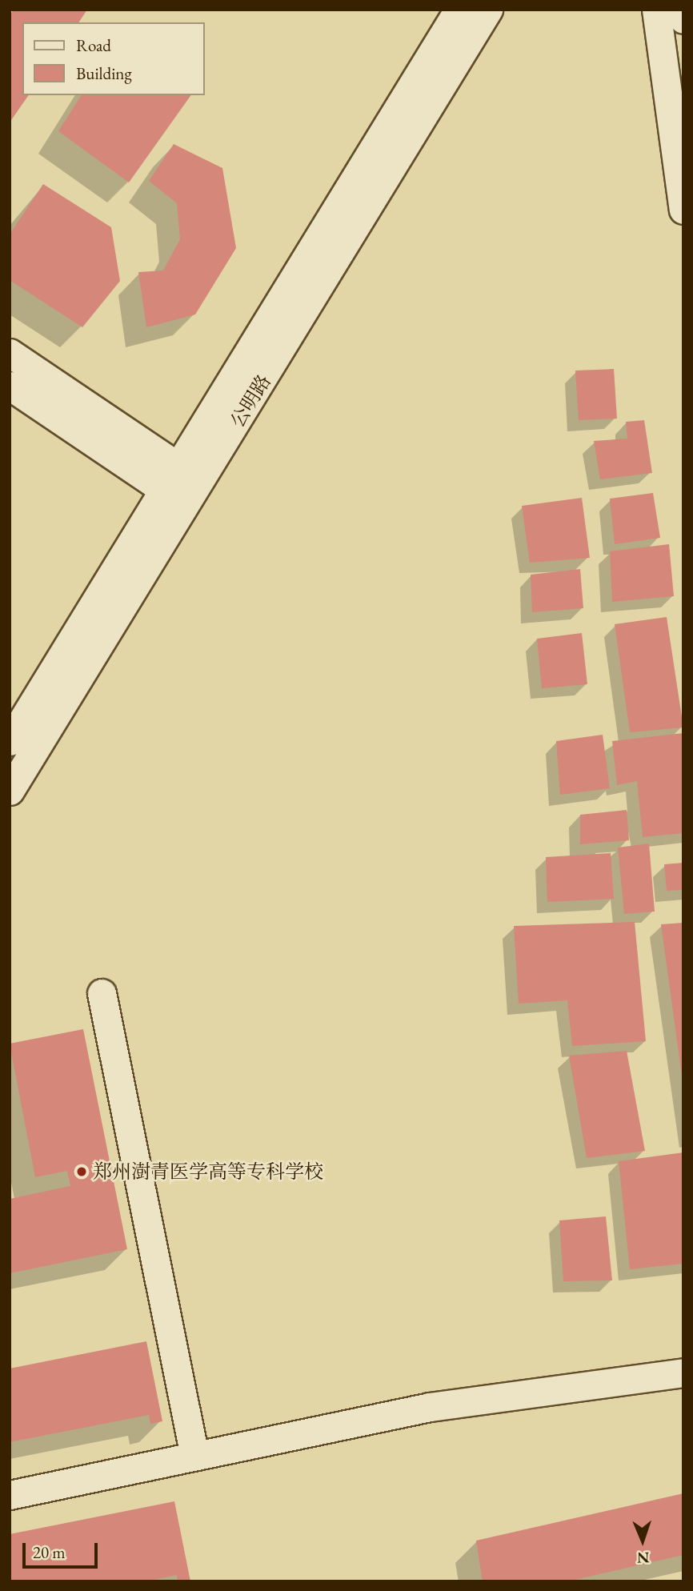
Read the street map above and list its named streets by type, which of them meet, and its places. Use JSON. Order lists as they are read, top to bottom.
{
  "streets": {
    "street": ["公明路"]
  },
  "places": ["郑州澍青医学高等专科学校"],
  "legend": ["Road", "Building"],
  "scale_bar": "20 m",
  "north": "bottom"
}
